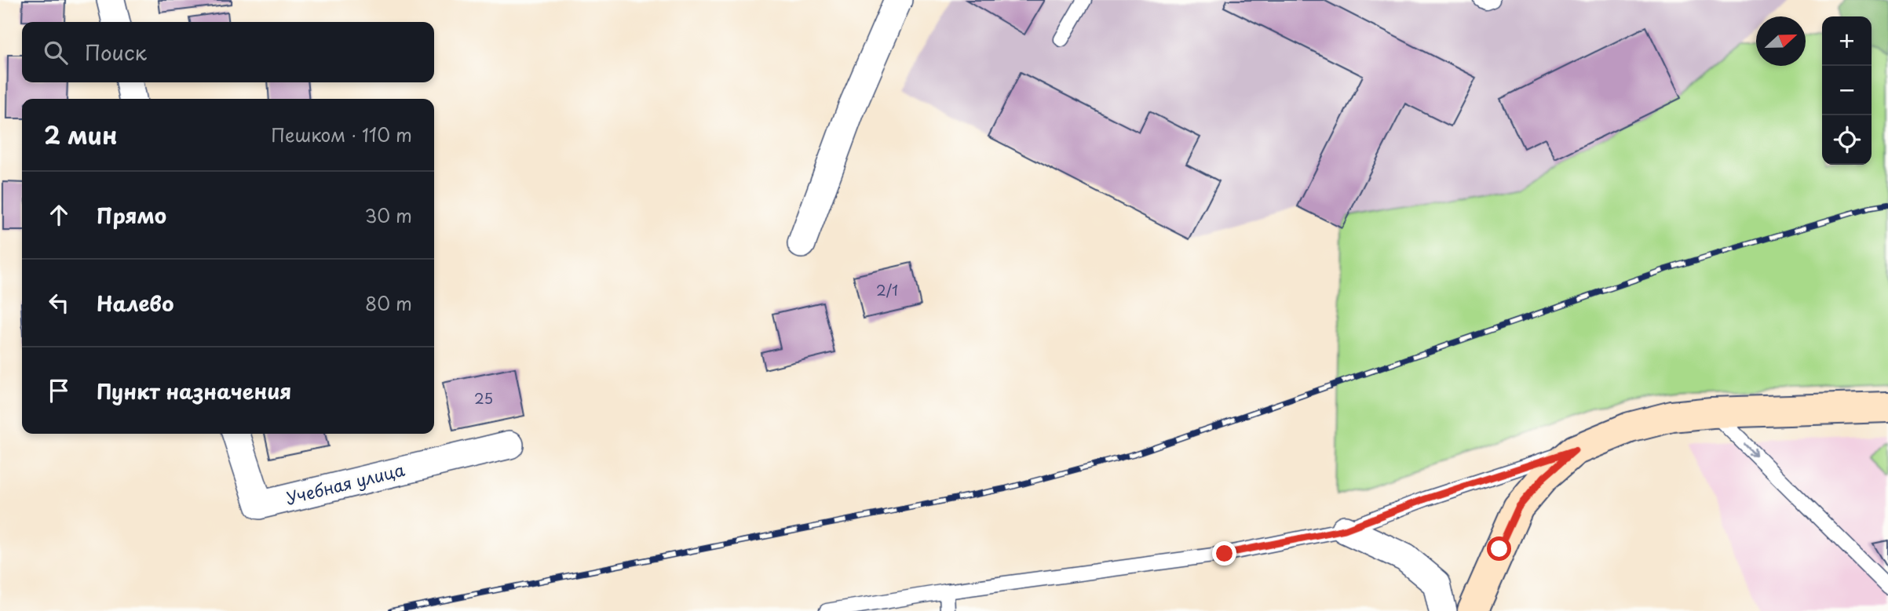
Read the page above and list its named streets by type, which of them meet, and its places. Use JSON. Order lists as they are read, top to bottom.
{
  "streets": {
    "street": ["Учебная улица"]
  },
  "house_numbers": ["2/1", "25"],
  "north": "right",
  "page": {
    "map_buttons": ["+", "−"],
    "search": "Поиск",
    "heading": ["2 мин", "Пешком · 110 m"],
    "list": [
      ["Прямо", "30 m"],
      ["Налево", "80 m"],
      "Пункт назначения"
    ]
  }
}
